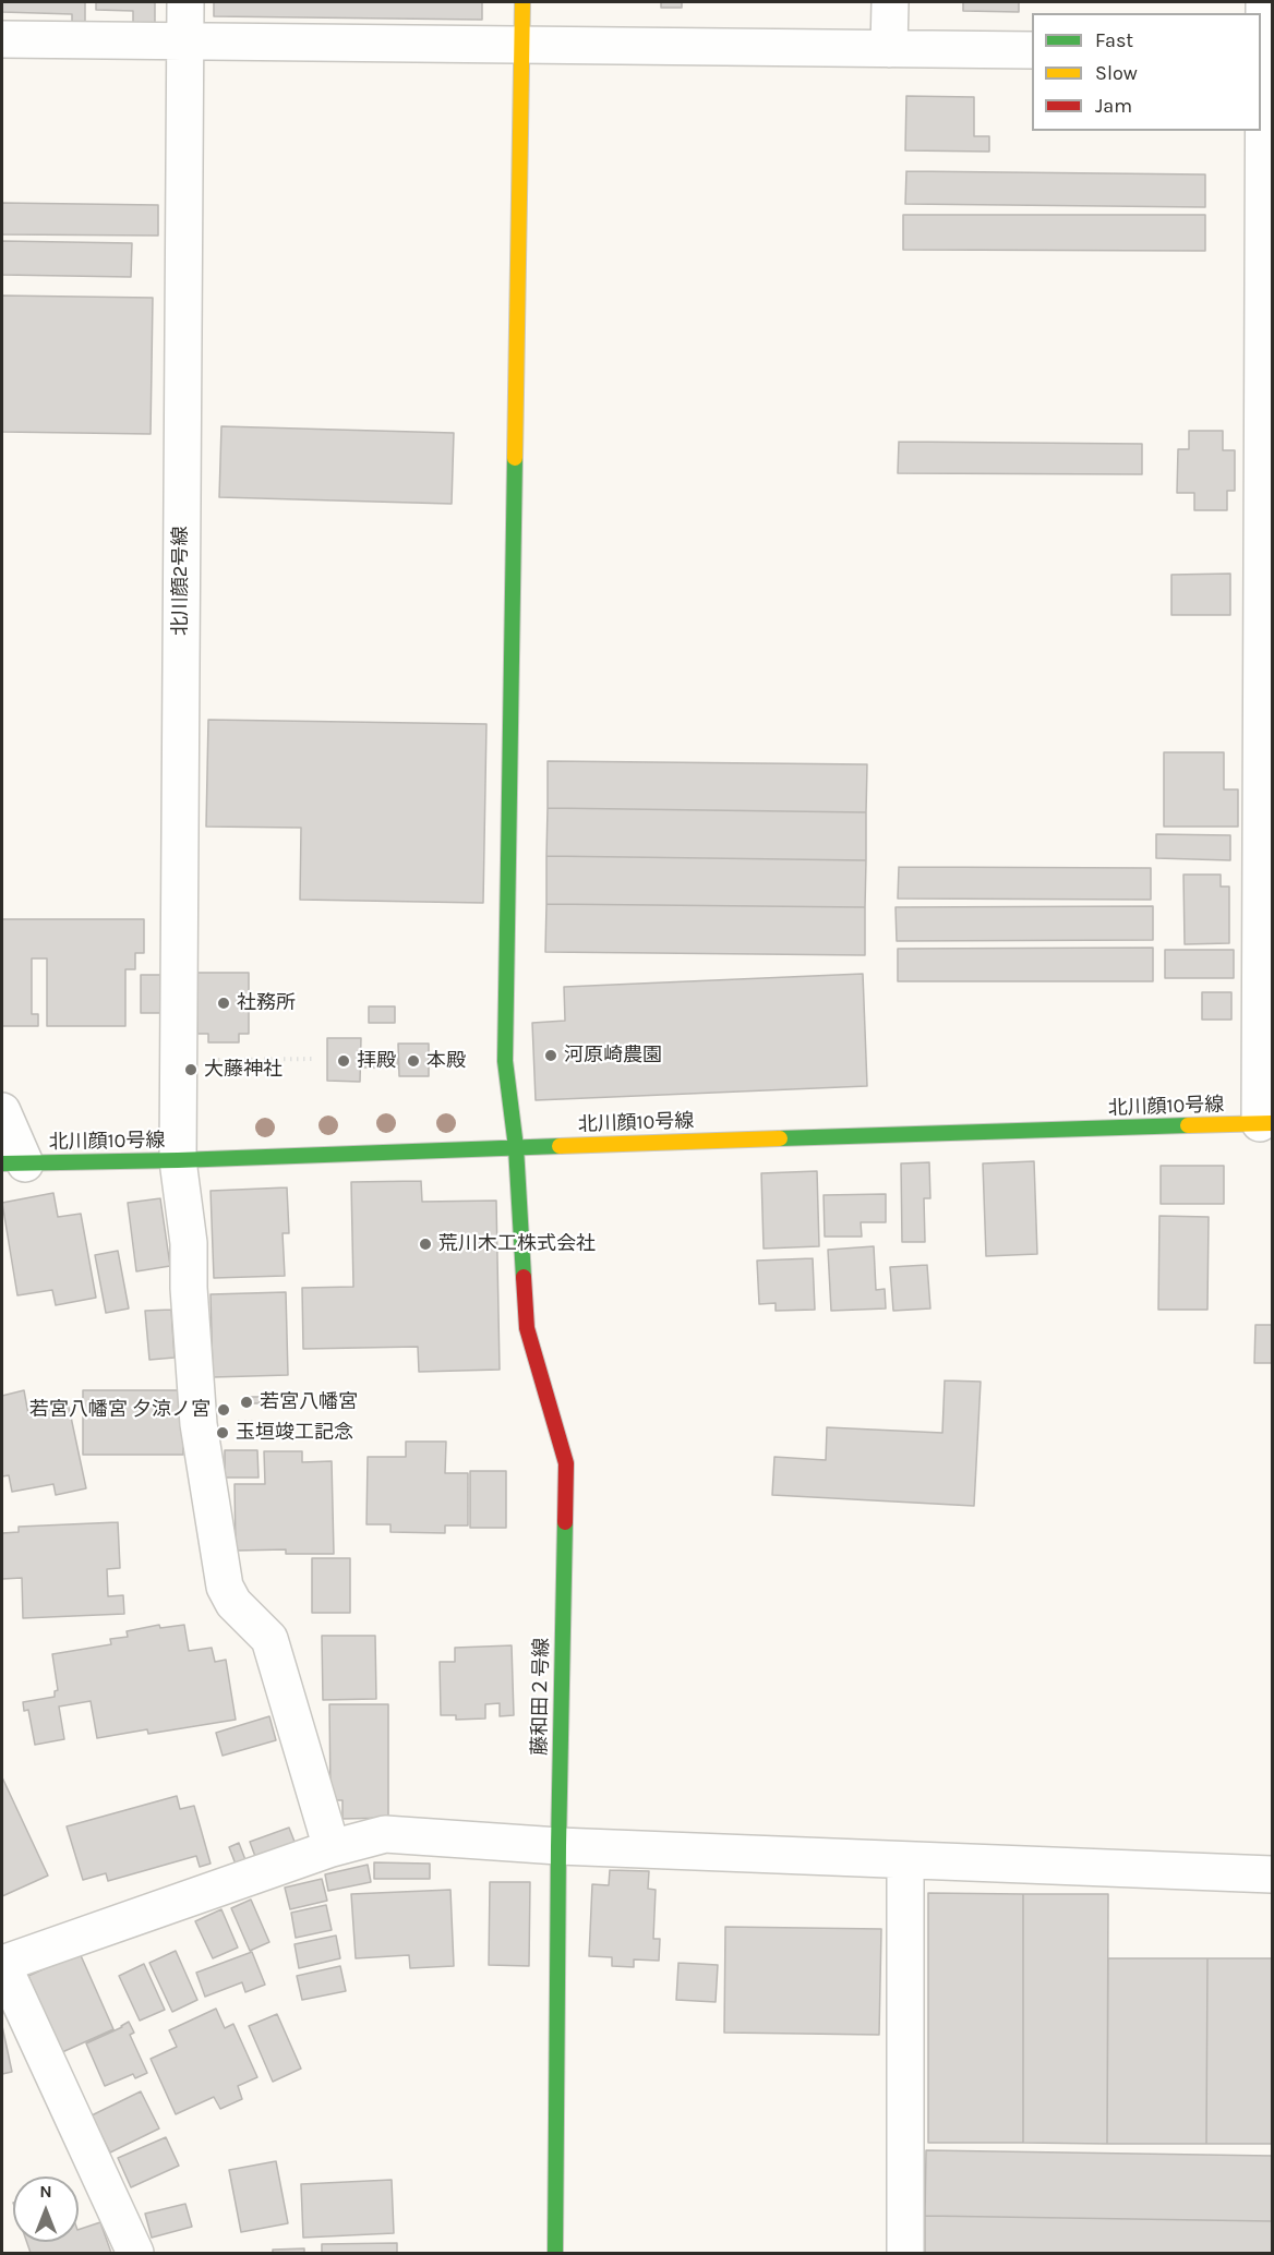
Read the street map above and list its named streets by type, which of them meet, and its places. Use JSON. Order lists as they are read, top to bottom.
{
  "streets": {
    "street": ["北川顔2号線", "北川顔10号線", "藤和田２号線"]
  },
  "crossings": [
    ["北川顔2号線", "北川顔10号線"],
    ["北川顔10号線", "藤和田２号線"]
  ],
  "places": [
    "社務所",
    "河原崎農園",
    "拝殿",
    "本殿",
    "大藤神社",
    "荒川木工株式会社",
    "若宮八幡宮",
    "若宮八幡宮 夕涼ノ宮",
    "玉垣竣工記念"
  ],
  "legend": ["Fast", "Slow", "Jam"],
  "north": "top"
}
